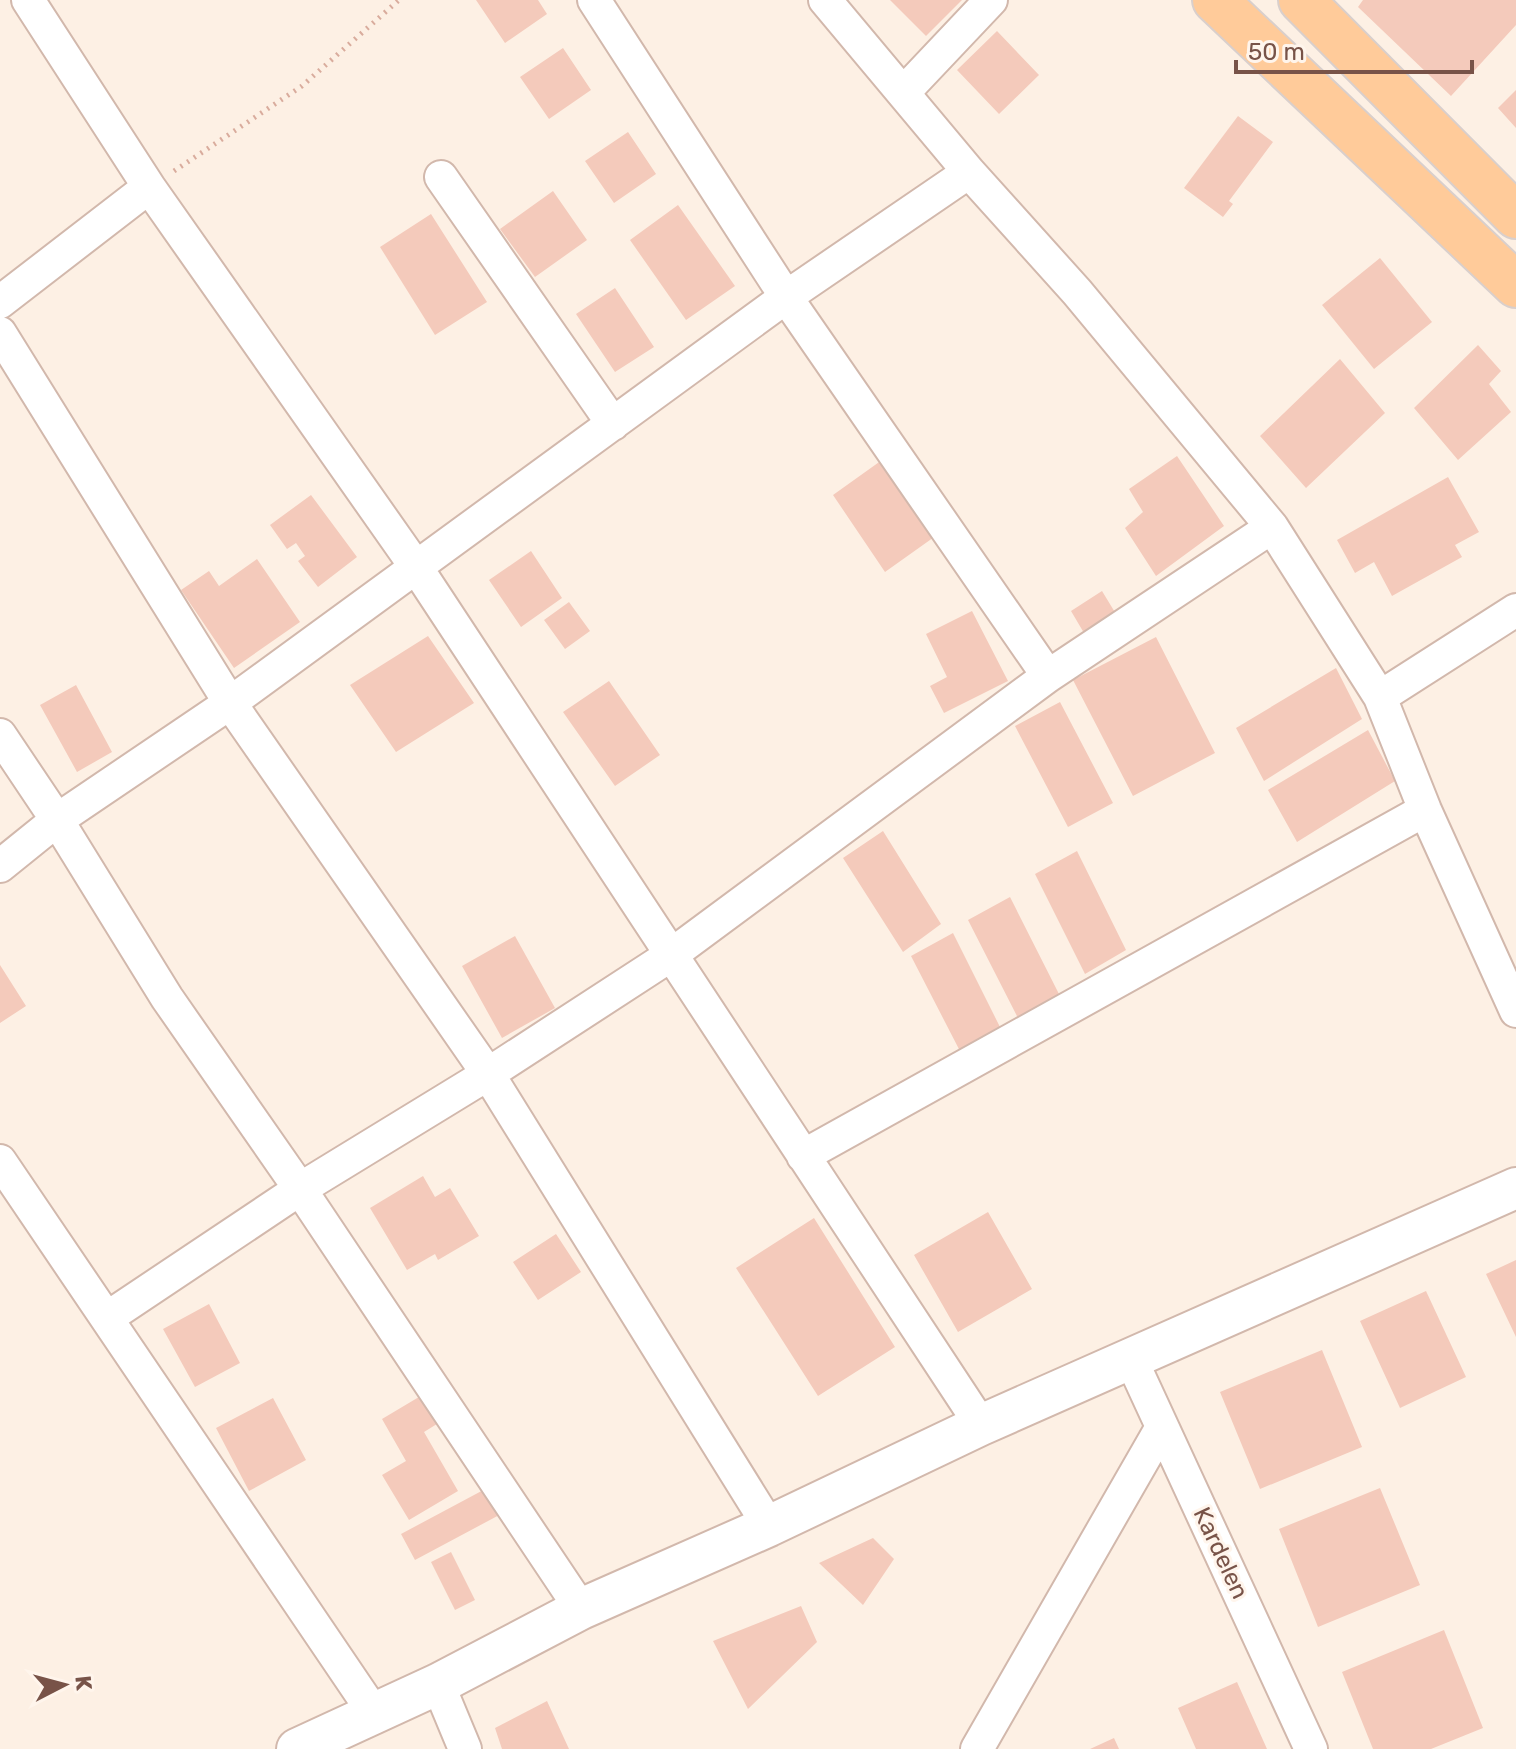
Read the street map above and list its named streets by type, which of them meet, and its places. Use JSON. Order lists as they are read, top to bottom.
{
  "streets": {
    "street": ["Kardelen"]
  },
  "scale_bar": "50 m",
  "north": "right"
}
